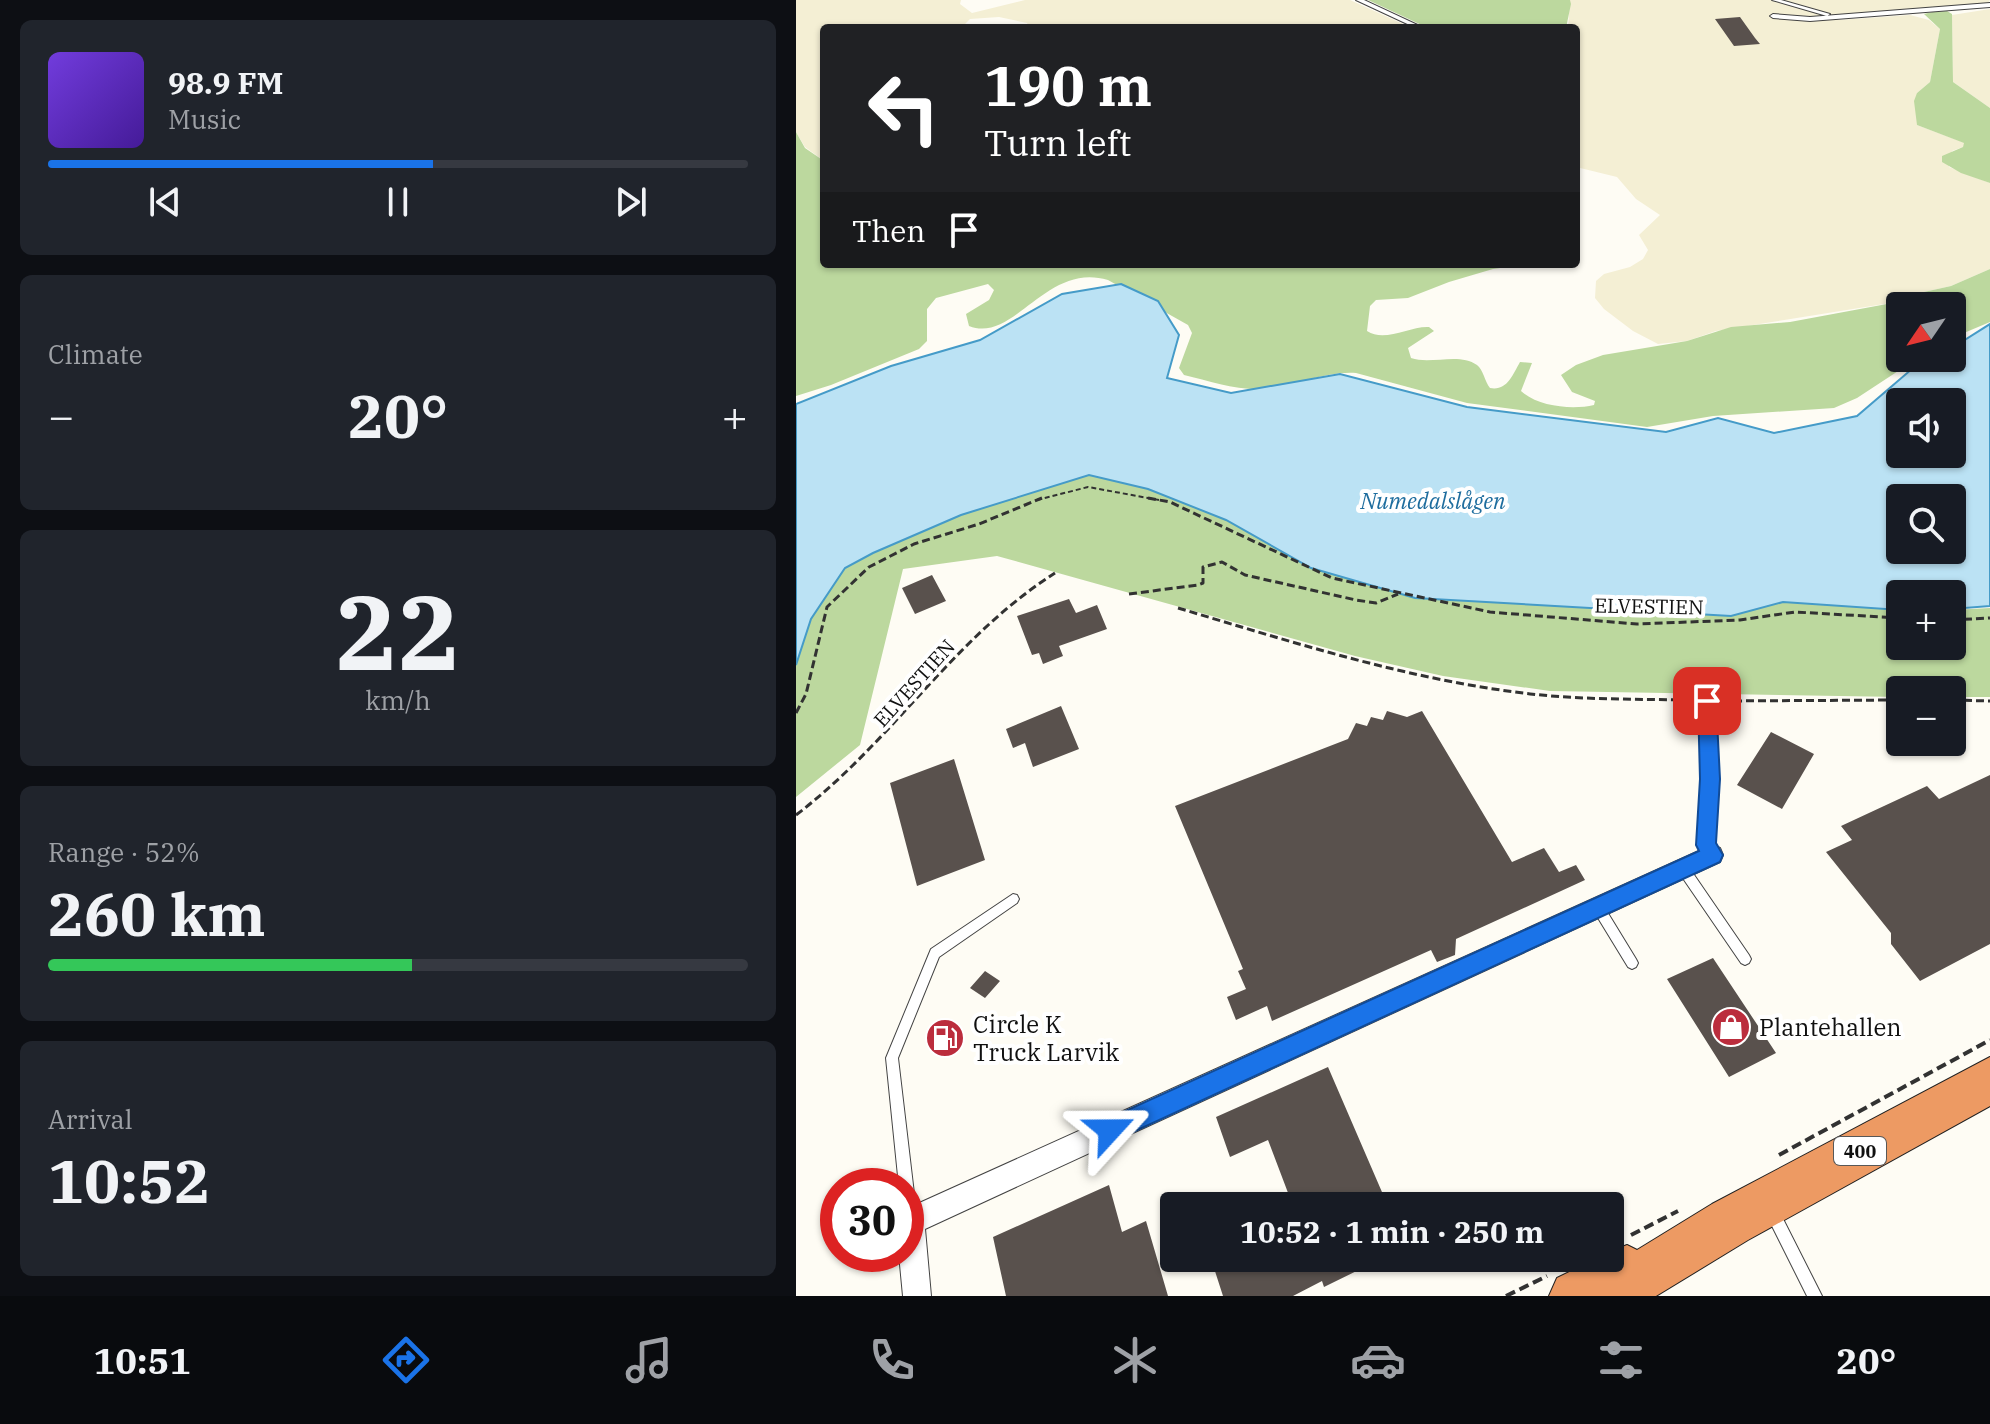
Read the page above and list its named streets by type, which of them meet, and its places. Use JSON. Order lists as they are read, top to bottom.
{
  "streets": {
    "highway": ["400"],
    "path": ["ELVESTIEN"]
  },
  "water": ["Numedalslågen"],
  "places": {
    "shop": ["Plantehallen"],
    "fuel station": ["Circle K Truck Larvik"]
  },
  "north": "bottom left",
  "page": {
    "turn": ["190 m", "Turn left"],
    "song": ["98.9 FM", "Music"],
    "then": "Then",
    "tile": [
      "Climate",
      ["22", "km/h"],
      ["Range · 52%", "260 km"],
      ["Arrival", "10:52"]
    ],
    "map_buttons": ["+", "−"],
    "heat": ["−", "20°", "+"],
    "limit": "30",
    "trip": "10:52 · 1 min · 250 m",
    "tabs": ["10:51", "20°"]
  }
}
